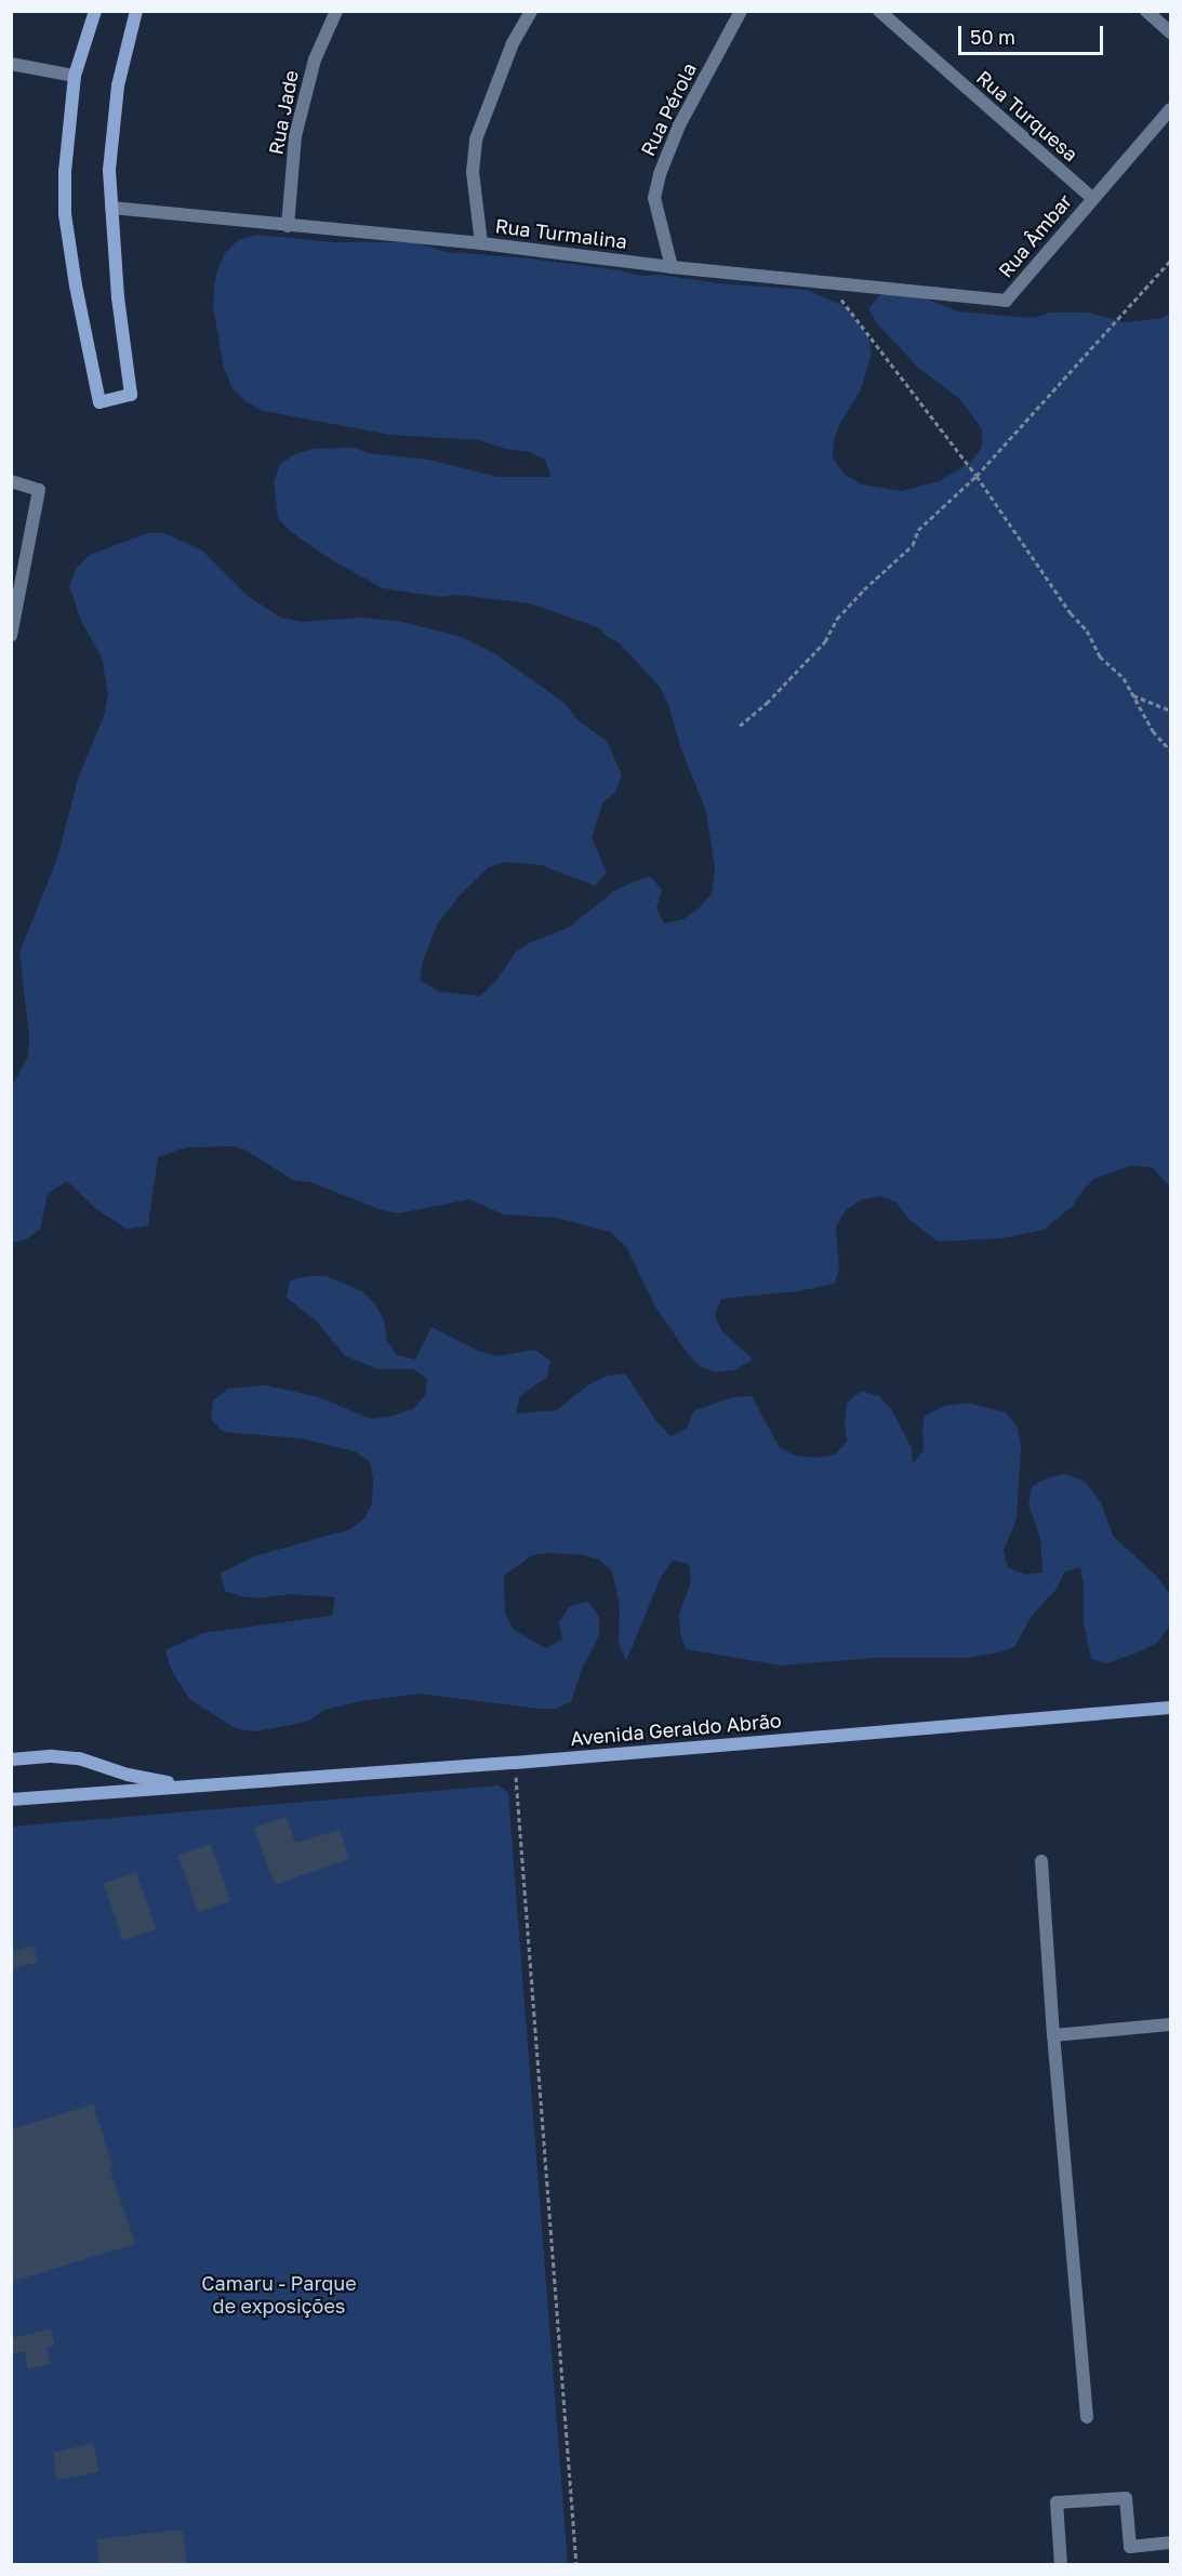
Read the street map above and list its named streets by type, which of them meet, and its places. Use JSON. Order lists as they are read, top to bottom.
{
  "streets": {
    "main road": ["Avenida Geraldo Abrão"],
    "street": [
      "Rua Pérola",
      "Rua Jade",
      "Rua Turquesa",
      "Rua Turmalina",
      "Rua Âmbar"
    ]
  },
  "crossings": [
    ["Rua Pérola", "Rua Turmalina"],
    ["Rua Jade", "Rua Turmalina"],
    ["Rua Turquesa", "Rua Âmbar"],
    ["Rua Turmalina", "Rua Âmbar"]
  ],
  "parks": ["Camaru - Parque de exposições"],
  "scale_bar": "50 m"
}
